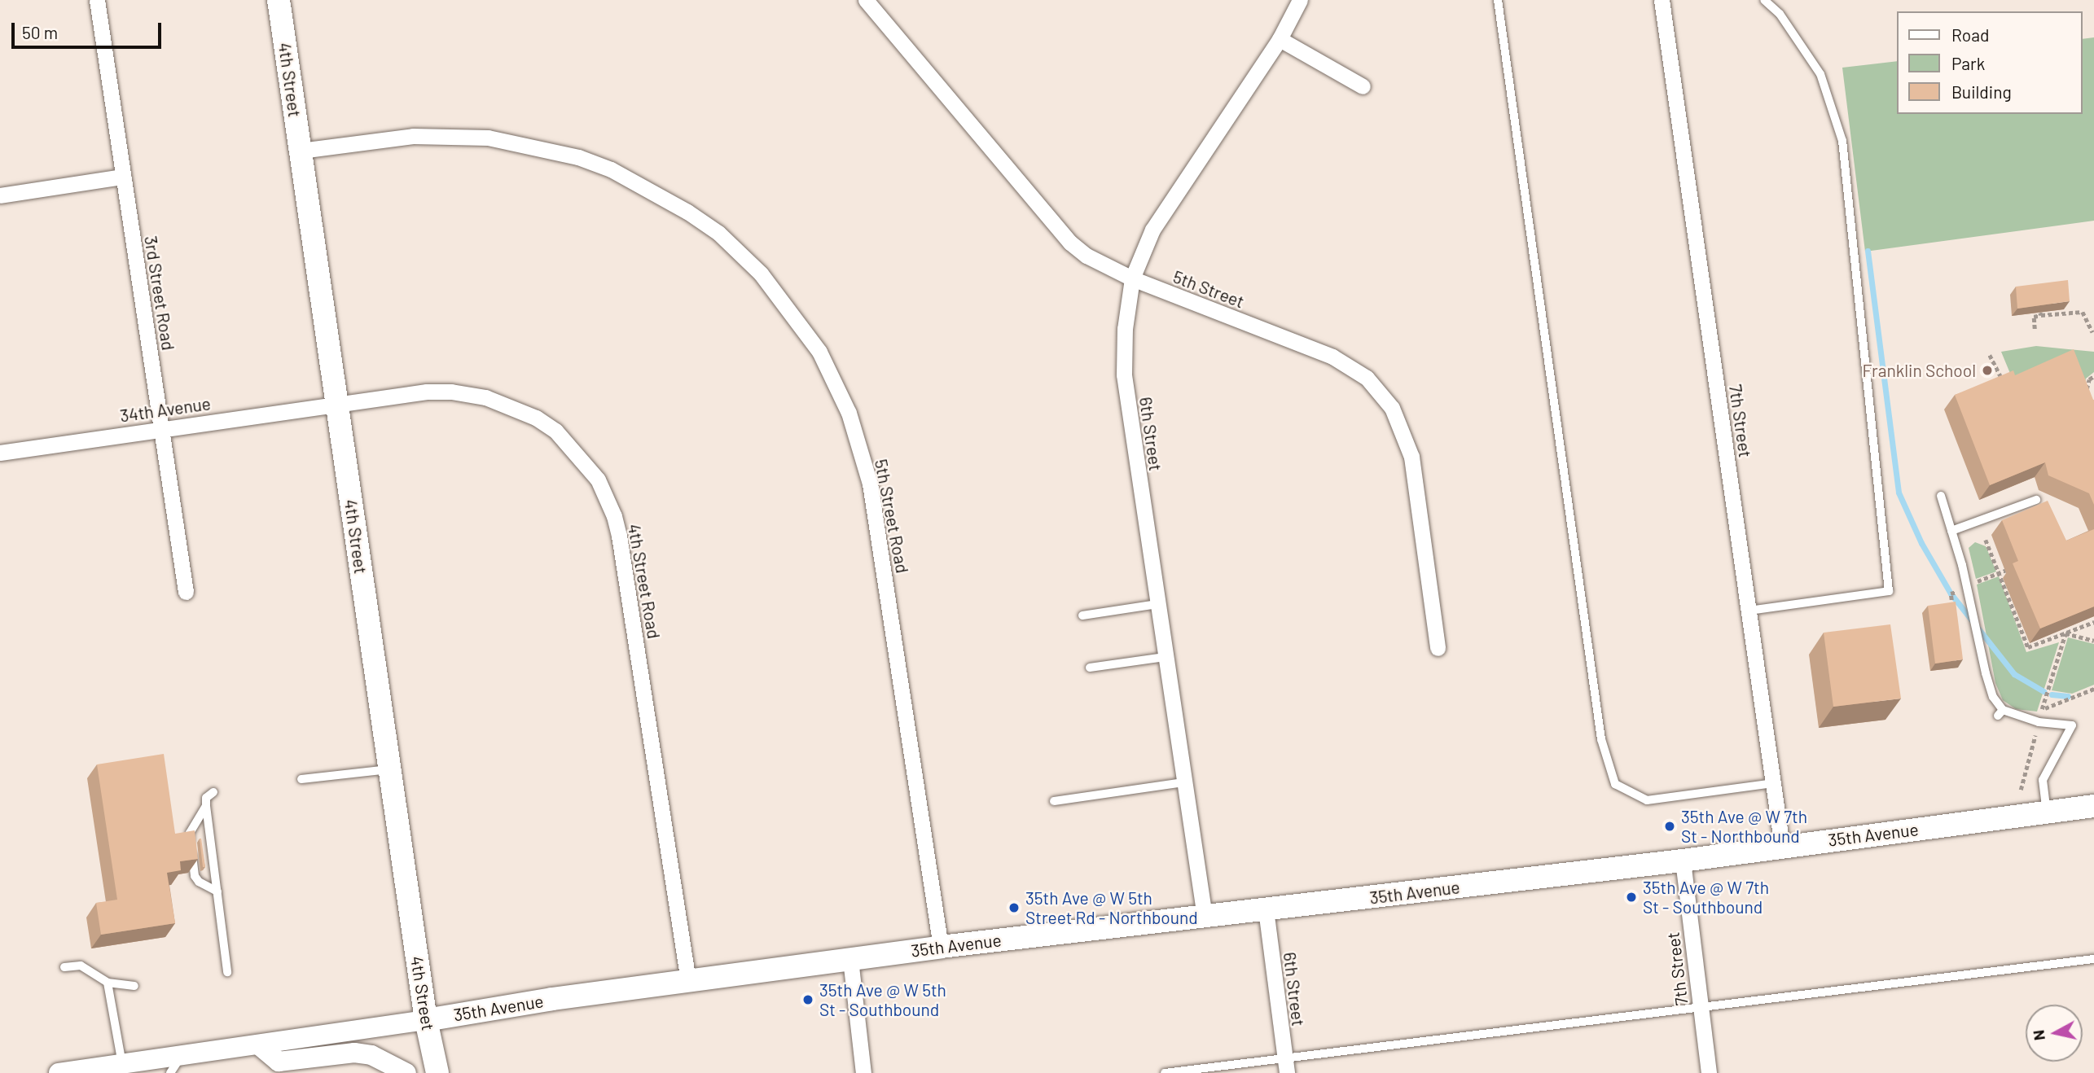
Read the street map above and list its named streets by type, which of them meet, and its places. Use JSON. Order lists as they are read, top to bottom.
{
  "streets": {
    "main road": ["4th Street", "35th Avenue"],
    "street": [
      "5th Street",
      "3rd Street Road",
      "34th Avenue",
      "7th Street",
      "6th Street",
      "5th Street Road",
      "4th Street Road"
    ]
  },
  "crossings": [
    ["4th Street", "34th Avenue"],
    ["4th Street", "5th Street Road"],
    ["4th Street", "4th Street Road"],
    ["4th Street", "35th Avenue"],
    ["5th Street", "6th Street"],
    ["3rd Street Road", "34th Avenue"],
    ["34th Avenue", "4th Street Road"],
    ["7th Street", "35th Avenue"],
    ["6th Street", "35th Avenue"],
    ["5th Street Road", "35th Avenue"],
    ["4th Street Road", "35th Avenue"]
  ],
  "places": [
    "Franklin School",
    "35th Ave @ W 7th St - Northbound",
    "35th Ave @ W 7th St - Southbound",
    "35th Ave @ W 5th Street Rd - Northbound",
    "35th Ave @ W 5th St - Southbound"
  ],
  "legend": ["Road", "Park", "Building"],
  "scale_bar": "50 m",
  "north": "left"
}
